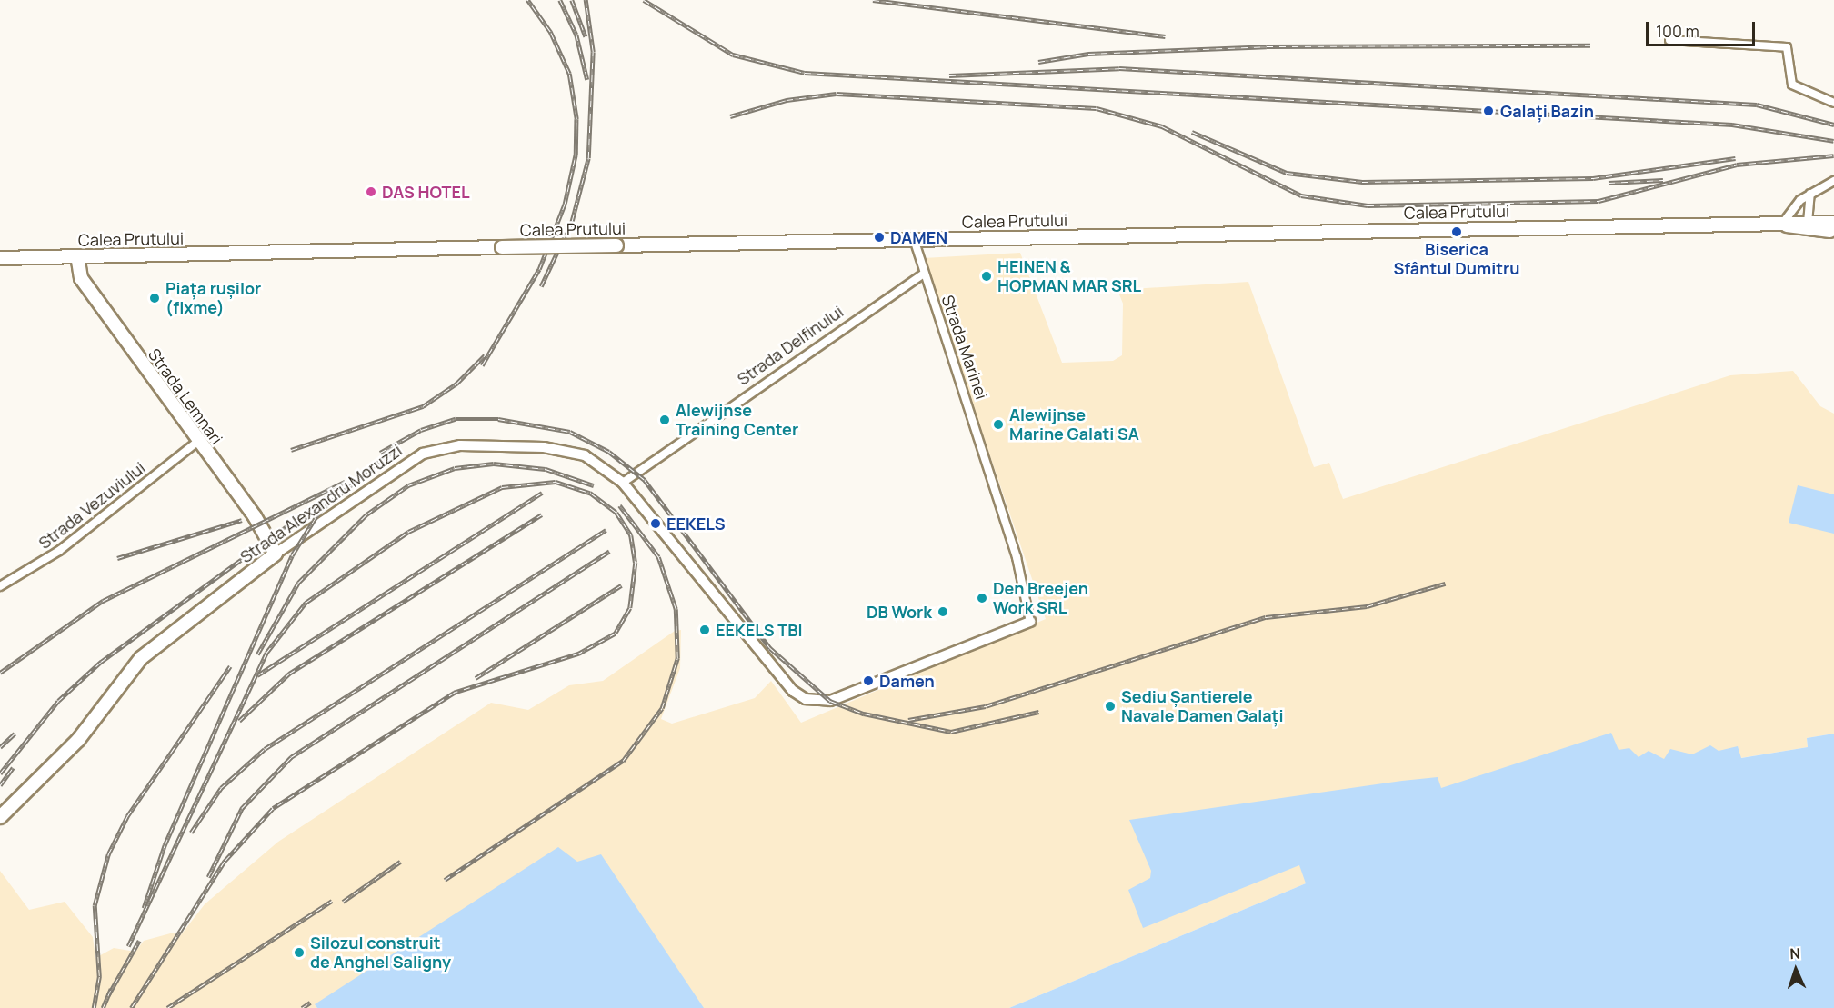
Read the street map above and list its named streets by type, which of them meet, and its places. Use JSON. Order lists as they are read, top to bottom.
{
  "streets": {
    "main road": ["Calea Prutului", "Strada Lemnari", "Strada Alexandru Moruzzi"],
    "street": ["Strada Delfinului", "Strada Marinei", "Strada Vezuviului"]
  },
  "crossings": [
    ["Calea Prutului", "Strada Marinei"],
    ["Calea Prutului", "Strada Lemnari"],
    ["Strada Delfinului", "Strada Marinei"],
    ["Strada Delfinului", "Strada Alexandru Moruzzi"],
    ["Strada Marinei", "Strada Alexandru Moruzzi"],
    ["Strada Lemnari", "Strada Alexandru Moruzzi"],
    ["Strada Lemnari", "Strada Vezuviului"]
  ],
  "places": [
    "Galați Bazin",
    "DAS HOTEL",
    "Biserica Sfântul Dumitru",
    "DAMEN",
    "HEINEN & HOPMAN MAR SRL",
    "Piața rușilor (fixme)",
    "Alewijnse Training Center",
    "Alewijnse Marine Galati SA",
    "EEKELS",
    "Den Breejen Work SRL",
    "DB Work",
    "EEKELS TBI",
    "Damen",
    "Sediu Șantierele Navale Damen Galați",
    "Silozul construit de Anghel Saligny"
  ],
  "scale_bar": "100 m",
  "north": "top"
}
